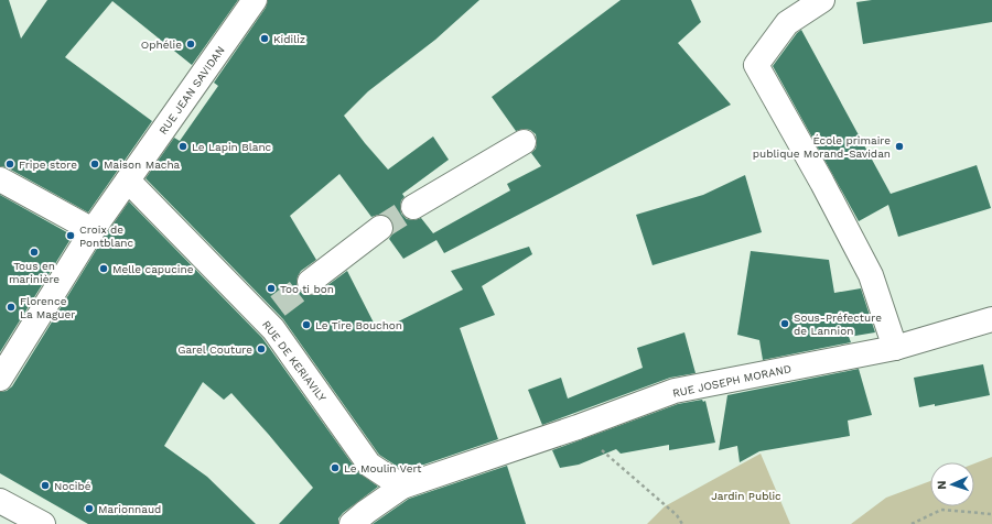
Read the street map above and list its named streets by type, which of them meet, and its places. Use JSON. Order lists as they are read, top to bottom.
{
  "streets": {
    "street": ["RUE JEAN SAVIDAN", "RUE DE KERIAVILY", "RUE JOSEPH MORAND"]
  },
  "crossings": [
    ["RUE JEAN SAVIDAN", "RUE DE KERIAVILY"],
    ["RUE DE KERIAVILY", "RUE JOSEPH MORAND"]
  ],
  "parks": ["Jardin Public"],
  "places": [
    "Kidiliz",
    "Ophélie",
    "Le Lapin Blanc",
    "École primaire publique Morand-Savidan",
    "Fripe store",
    "Maison Macha",
    "Croix de Pontblanc",
    "Tous en marinière",
    "Melle capucine",
    "Too ti bon",
    "Florence La Maguer",
    "Sous-Préfecture de Lannion",
    "Le Tire Bouchon",
    "Garel Couture",
    "Le Moulin Vert",
    "Nocibé",
    "Marionnaud"
  ],
  "north": "left"
}
